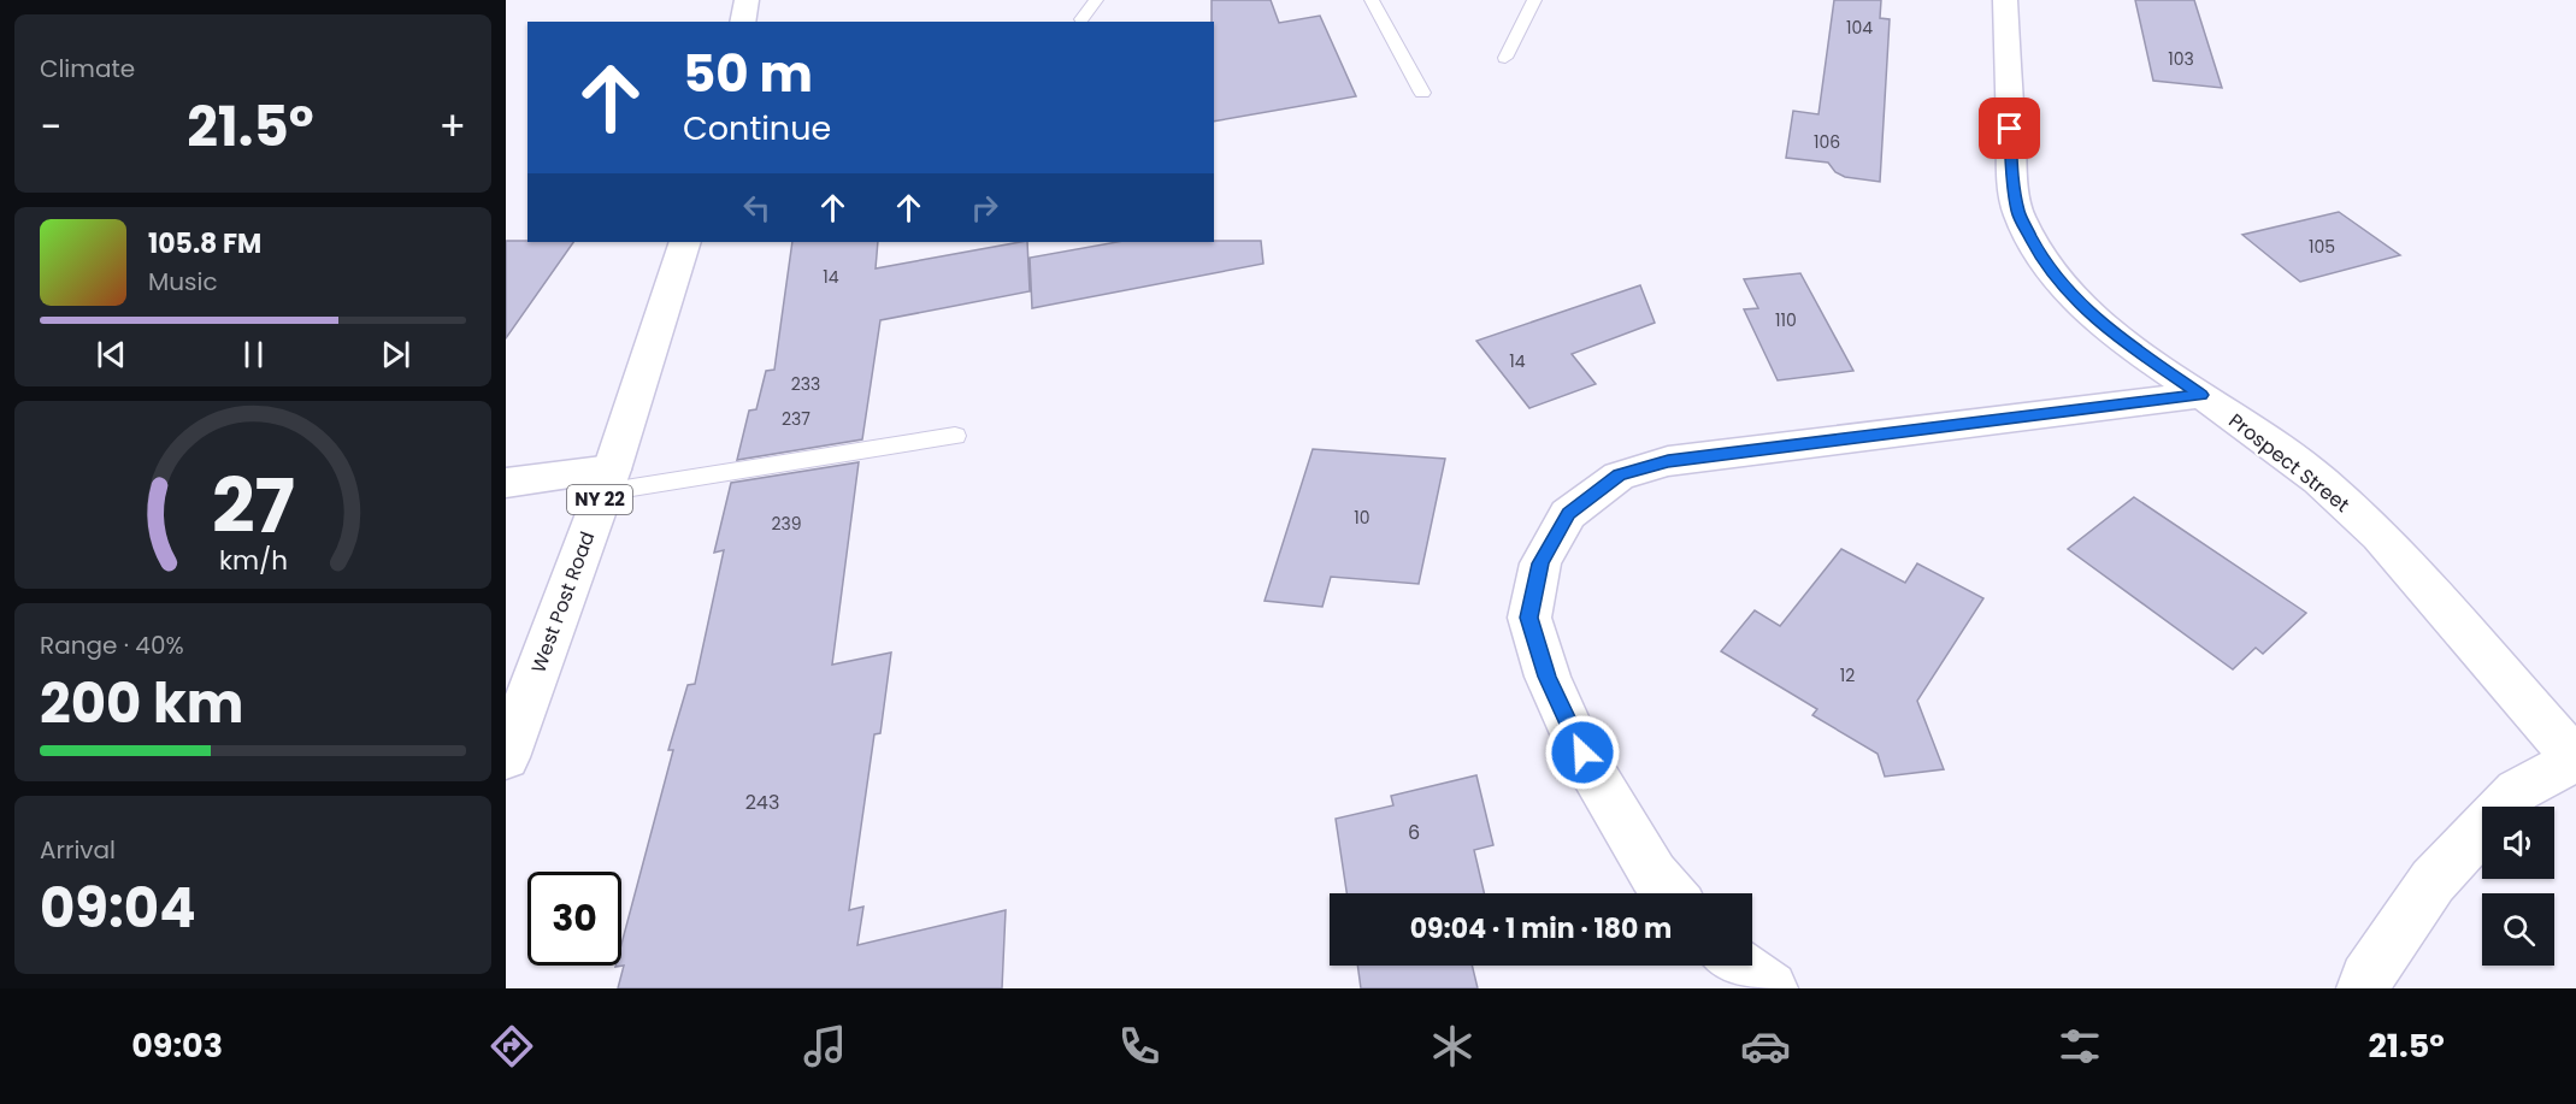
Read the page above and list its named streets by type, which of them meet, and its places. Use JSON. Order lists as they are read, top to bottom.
{
  "streets": {
    "street": ["Prospect Street", "NY 22", "West Post Road"]
  },
  "house_numbers": [
    "104",
    "103",
    "106",
    "105",
    "14",
    "110",
    "14",
    "233",
    "237",
    "10",
    "239",
    "12",
    "243",
    "6"
  ],
  "page": {
    "tile": [
      "Climate",
      ["Range · 40%", "200 km"],
      ["Arrival", "09:04"]
    ],
    "turn": ["50 m", "Continue"],
    "heat": ["−", "21.5°", "+"],
    "song": ["105.8 FM", "Music"],
    "limit": "30",
    "trip": "09:04 · 1 min · 180 m",
    "tabs": ["09:03", "21.5°"],
    "gauge": ["27", "km/h"]
  }
}
